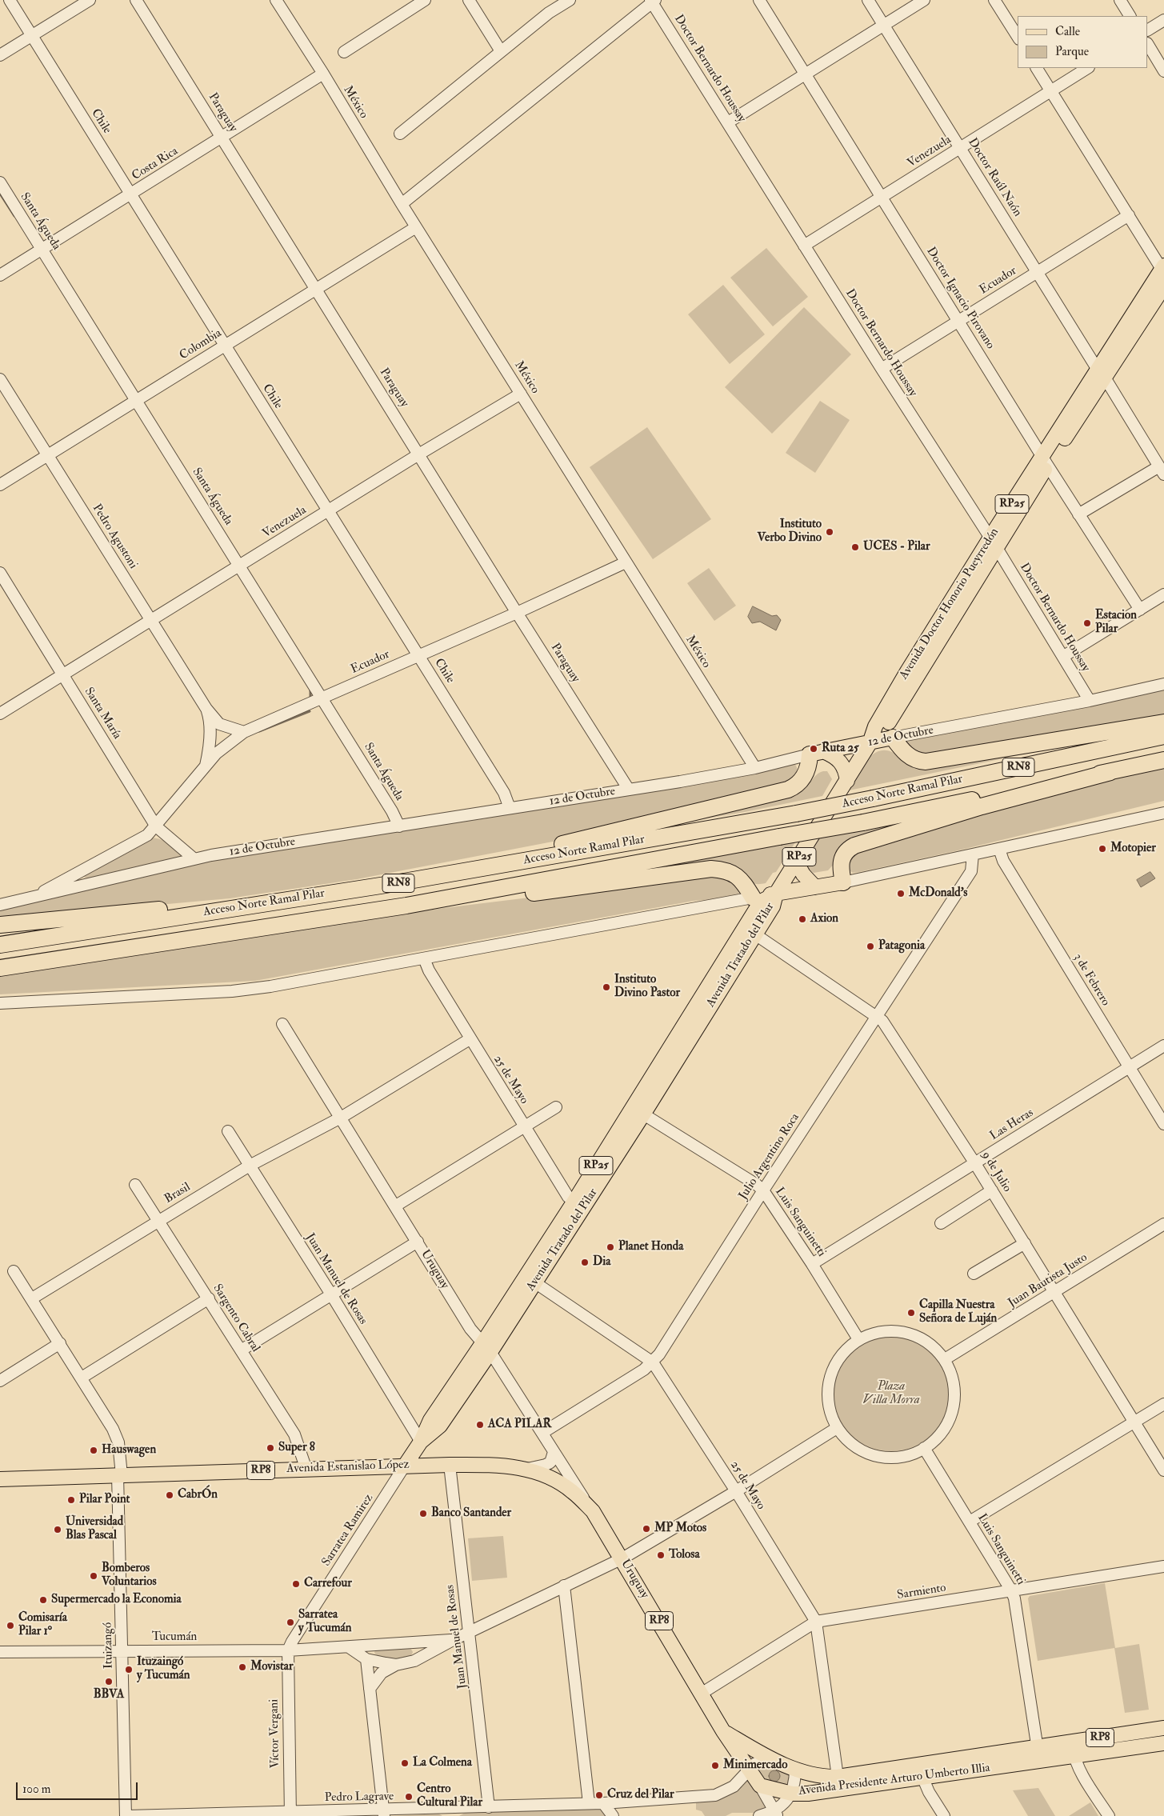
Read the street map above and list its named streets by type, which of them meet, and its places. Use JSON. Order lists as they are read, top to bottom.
{
  "streets": {
    "highway": ["RN8", "Acceso Norte Ramal Pilar"],
    "main road": [
      "RP25",
      "Avenida Doctor Honorio Pueyrredón",
      "12 de Octubre",
      "Avenida Tratado del Pilar",
      "Uruguay",
      "Avenida Estanislao López",
      "RP8",
      "Avenida Presidente Arturo Umberto Illia"
    ],
    "street": [
      "Doctor Bernardo Houssay",
      "México",
      "Paraguay",
      "Chile",
      "Venezuela",
      "Costa Rica",
      "Doctor Raúl Naón",
      "Santa Águeda",
      "Ecuador",
      "Doctor Ignacio Pirovano",
      "Colombia",
      "Pedro Agustoni",
      "Santa María",
      "3 de Febrero",
      "25 de Mayo",
      "Las Heras",
      "Julio Argentino Roca",
      "9 de Julio",
      "Brasil",
      "Luis Sanguinetti",
      "Juan Manuel de Rosas",
      "Juan Bautista Justo",
      "Sargento Cabral",
      "Sarratea Ramirez",
      "Sarmiento",
      "Tucumán",
      "Ituizangó",
      "Víctor Vergani",
      "Pedro Lagrave"
    ]
  },
  "crossings": [
    ["Doctor Bernardo Houssay", "Venezuela"],
    ["Doctor Bernardo Houssay", "Ecuador"],
    ["Doctor Bernardo Houssay", "Avenida Doctor Honorio Pueyrredón"],
    ["Doctor Bernardo Houssay", "12 de Octubre"],
    ["México", "Venezuela"],
    ["México", "Costa Rica"],
    ["México", "Ecuador"],
    ["México", "Colombia"],
    ["México", "12 de Octubre"],
    ["Paraguay", "Venezuela"],
    ["Paraguay", "Costa Rica"],
    ["Paraguay", "Ecuador"],
    ["Paraguay", "Colombia"],
    ["Paraguay", "12 de Octubre"],
    ["Chile", "Venezuela"],
    ["Chile", "Costa Rica"],
    ["Chile", "Ecuador"],
    ["Chile", "Colombia"],
    ["Chile", "12 de Octubre"],
    ["Venezuela", "Doctor Raúl Naón"],
    ["Venezuela", "Santa Águeda"],
    ["Venezuela", "Doctor Ignacio Pirovano"],
    ["Venezuela", "Pedro Agustoni"],
    ["Venezuela", "Santa María"],
    ["Costa Rica", "Santa Águeda"],
    ["Doctor Raúl Naón", "Ecuador"],
    ["Doctor Raúl Naón", "Avenida Doctor Honorio Pueyrredón"],
    ["Santa Águeda", "Ecuador"],
    ["Santa Águeda", "Colombia"],
    ["Santa Águeda", "12 de Octubre"],
    ["Ecuador", "Doctor Ignacio Pirovano"],
    ["Ecuador", "Pedro Agustoni"],
    ["Ecuador", "Santa María"],
    ["Ecuador", "12 de Octubre"],
    ["Doctor Ignacio Pirovano", "Avenida Doctor Honorio Pueyrredón"],
    ["Colombia", "Pedro Agustoni"],
    ["Avenida Doctor Honorio Pueyrredón", "12 de Octubre"],
    ["Avenida Doctor Honorio Pueyrredón", "Avenida Tratado del Pilar"],
    ["Santa María", "12 de Octubre"],
    ["Avenida Tratado del Pilar", "25 de Mayo"],
    ["Avenida Tratado del Pilar", "9 de Julio"],
    ["Avenida Tratado del Pilar", "Luis Sanguinetti"],
    ["Avenida Tratado del Pilar", "Uruguay"],
    ["Avenida Tratado del Pilar", "Juan Manuel de Rosas"],
    ["Avenida Tratado del Pilar", "Avenida Estanislao López"],
    ["Avenida Tratado del Pilar", "Sarratea Ramirez"],
    ["3 de Febrero", "Las Heras"],
    ["25 de Mayo", "Julio Argentino Roca"],
    ["25 de Mayo", "Brasil"],
    ["25 de Mayo", "Sarmiento"],
    ["25 de Mayo", "Avenida Presidente Arturo Umberto Illia"],
    ["Las Heras", "9 de Julio"],
    ["Las Heras", "Luis Sanguinetti"],
    ["Julio Argentino Roca", "9 de Julio"],
    ["Julio Argentino Roca", "Luis Sanguinetti"],
    ["Julio Argentino Roca", "Uruguay"],
    ["9 de Julio", "Juan Bautista Justo"],
    ["Brasil", "Uruguay"],
    ["Brasil", "Juan Manuel de Rosas"],
    ["Brasil", "Sargento Cabral"],
    ["Brasil", "Ituizangó"],
    ["Luis Sanguinetti", "Juan Bautista Justo"],
    ["Luis Sanguinetti", "Sarmiento"],
    ["Luis Sanguinetti", "Avenida Presidente Arturo Umberto Illia"],
    ["Uruguay", "Avenida Estanislao López"],
    ["Uruguay", "RP8"],
    ["Uruguay", "Sarmiento"],
    ["Uruguay", "Tucumán"],
    ["Uruguay", "Avenida Presidente Arturo Umberto Illia"],
    ["Juan Manuel de Rosas", "Avenida Estanislao López"],
    ["Juan Manuel de Rosas", "Tucumán"],
    ["Juan Manuel de Rosas", "Pedro Lagrave"],
    ["Sargento Cabral", "Avenida Estanislao López"],
    ["Avenida Estanislao López", "Sarratea Ramirez"],
    ["Avenida Estanislao López", "Ituizangó"],
    ["RP8", "Avenida Presidente Arturo Umberto Illia"],
    ["RP8", "Pedro Lagrave"],
    ["Sarratea Ramirez", "Tucumán"],
    ["Sarratea Ramirez", "Víctor Vergani"],
    ["Tucumán", "Ituizangó"],
    ["Tucumán", "Víctor Vergani"],
    ["Ituizangó", "Pedro Lagrave"],
    ["Víctor Vergani", "Pedro Lagrave"],
    ["Avenida Presidente Arturo Umberto Illia", "Pedro Lagrave"]
  ],
  "parks": ["Plaza Villa Morra"],
  "places": [
    "Instituto Verbo Divino",
    "UCES - Pilar",
    "Estacion Pilar",
    "Ruta 25",
    "Motopier",
    "McDonald's",
    "Axion",
    "Patagonia",
    "Instituto Divino Pastor",
    "Planet Honda",
    "Dia",
    "Capilla Nuestra Señora de Luján",
    "ACA PILAR",
    "Super 8",
    "Hauswagen",
    "CabrÓn",
    "Pilar Point",
    "Banco Santander",
    "MP Motos",
    "Universidad Blas Pascal",
    "Tolosa",
    "Bomberos Voluntarios",
    "Carrefour",
    "Supermercado la Economia",
    "Sarratea y Tucumán",
    "Comisaría Pilar 1°",
    "Movistar",
    "Ituzaingó y Tucumán",
    "BBVA",
    "La Colmena",
    "Minimercado",
    "Cruz del Pilar",
    "Centro Cultural Pilar"
  ],
  "legend": ["Calle", "Parque"],
  "scale_bar": "100 m"
}
